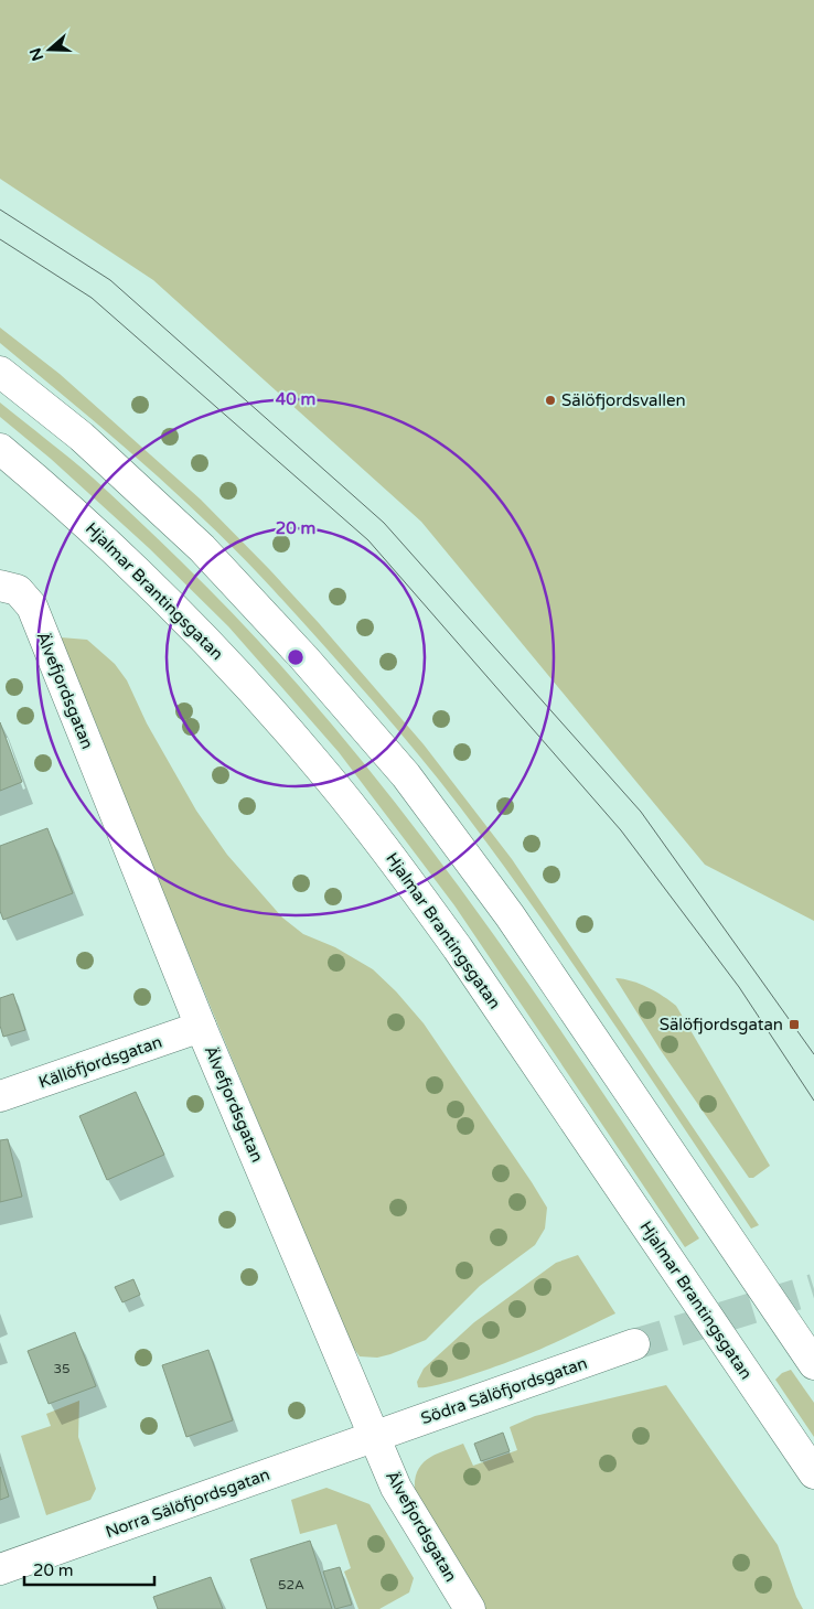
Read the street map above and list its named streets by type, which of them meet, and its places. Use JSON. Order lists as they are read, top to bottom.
{
  "streets": {
    "main road": [
      "Hjalmar Brantingsgatan",
      "Älvefjordsgatan",
      "Källöfjordsgatan",
      "Södra Sälöfjordsgatan",
      "Norra Sälöfjordsgatan"
    ]
  },
  "crossings": [
    ["Älvefjordsgatan", "Källöfjordsgatan"],
    ["Älvefjordsgatan", "Södra Sälöfjordsgatan"],
    ["Älvefjordsgatan", "Norra Sälöfjordsgatan"],
    ["Södra Sälöfjordsgatan", "Norra Sälöfjordsgatan"]
  ],
  "places": {
    "other": ["Sälöfjordsvallen"],
    "transit": ["Sälöfjordsgatan"]
  },
  "house_numbers": ["35", "52A"],
  "scale_bar": "20 m",
  "north": "left",
  "rings": ["40 m", "20 m"]
}
